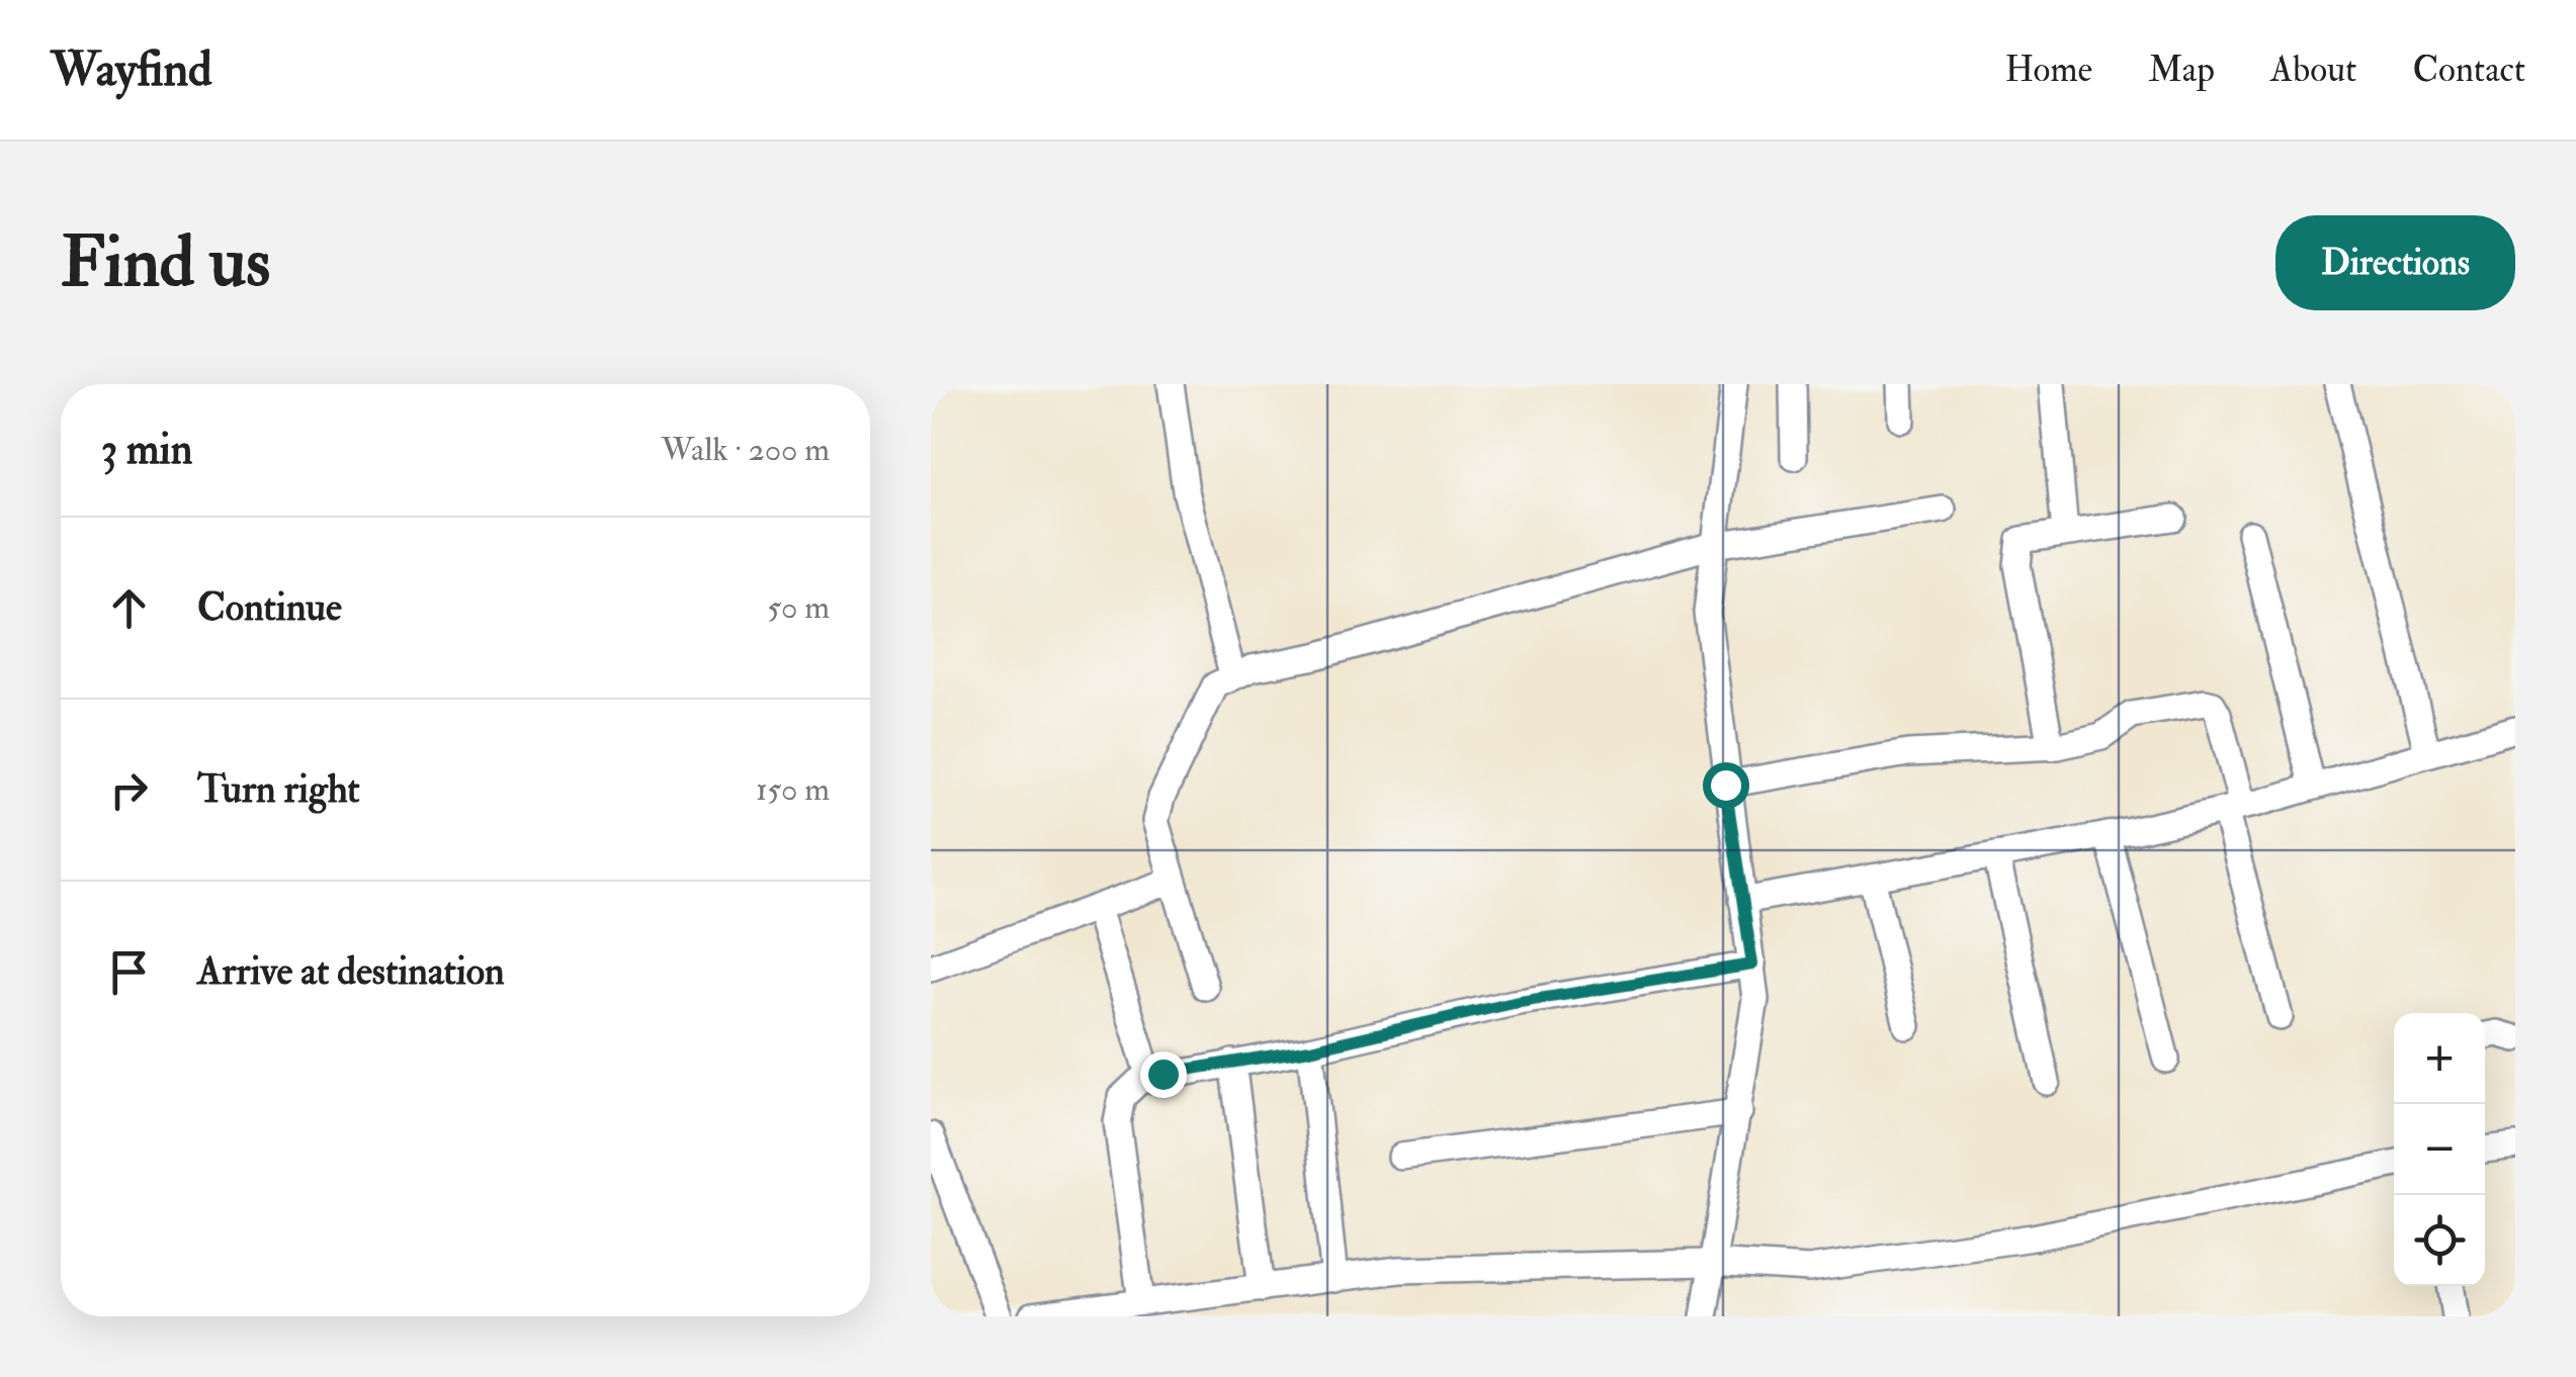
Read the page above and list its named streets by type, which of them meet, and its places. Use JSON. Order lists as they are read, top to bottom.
{
  "page": {
    "header": "Wayfind",
    "nav": [
      "Home",
      "Map",
      "About",
      "Contact"
    ],
    "buttons": "Directions",
    "title": "Find us",
    "heading": ["3 min", "Walk · 200 m"],
    "list": [
      ["Continue", "50 m"],
      ["Turn right", "150 m"],
      "Arrive at destination"
    ],
    "map_buttons": ["+", "−"]
  }
}
